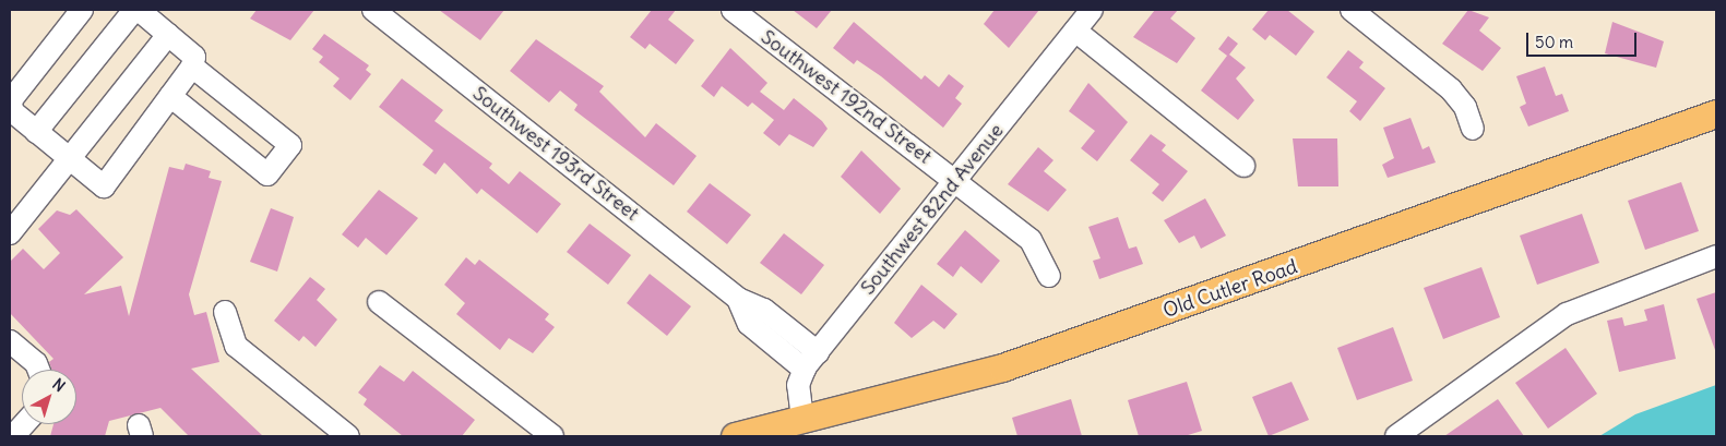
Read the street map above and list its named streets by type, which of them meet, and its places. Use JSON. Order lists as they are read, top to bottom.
{
  "streets": {
    "main road": ["Old Cutler Road"],
    "street": ["Southwest 192nd Street", "Southwest 193rd Street", "Southwest 82nd Avenue"]
  },
  "crossings": [
    ["Southwest 192nd Street", "Southwest 82nd Avenue"],
    ["Southwest 193rd Street", "Southwest 82nd Avenue"],
    ["Southwest 82nd Avenue", "Old Cutler Road"]
  ],
  "scale_bar": "50 m",
  "north": "top right"
}
